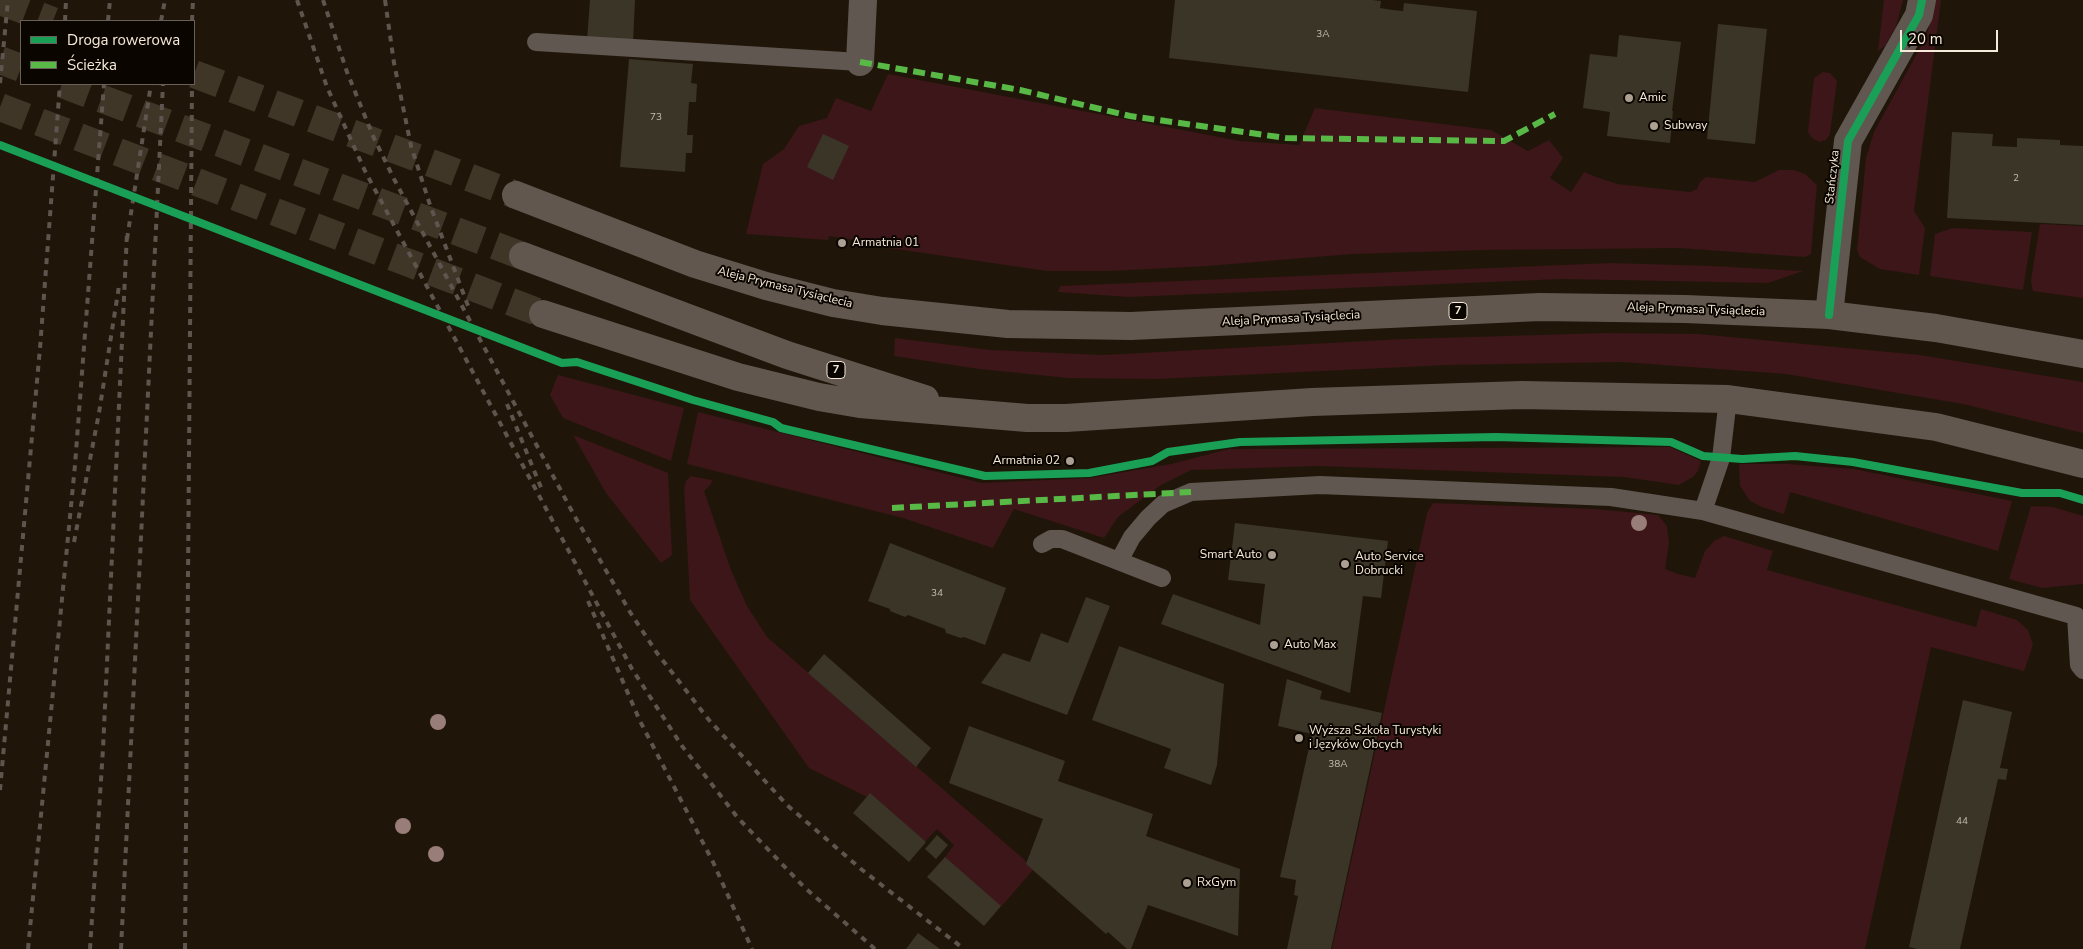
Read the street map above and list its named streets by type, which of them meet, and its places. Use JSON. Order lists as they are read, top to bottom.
{
  "streets": {
    "main road": ["Aleja Prymasa Tysiąclecia", "7"],
    "street": ["Stańczyka"]
  },
  "crossings": [
    ["Stańczyka", "Aleja Prymasa Tysiąclecia"]
  ],
  "places": [
    "Amic",
    "Subway",
    "Armatnia 01",
    "Armatnia 02",
    "Smart Auto",
    "Auto Service Dobrucki",
    "Auto Max",
    "Wyższa Szkoła Turystyki i Języków Obcych",
    "RxGym"
  ],
  "house_numbers": [
    "3A",
    "73",
    "2",
    "34",
    "38A",
    "44"
  ],
  "legend": ["Droga rowerowa", "Ścieżka"],
  "scale_bar": "20 m"
}
